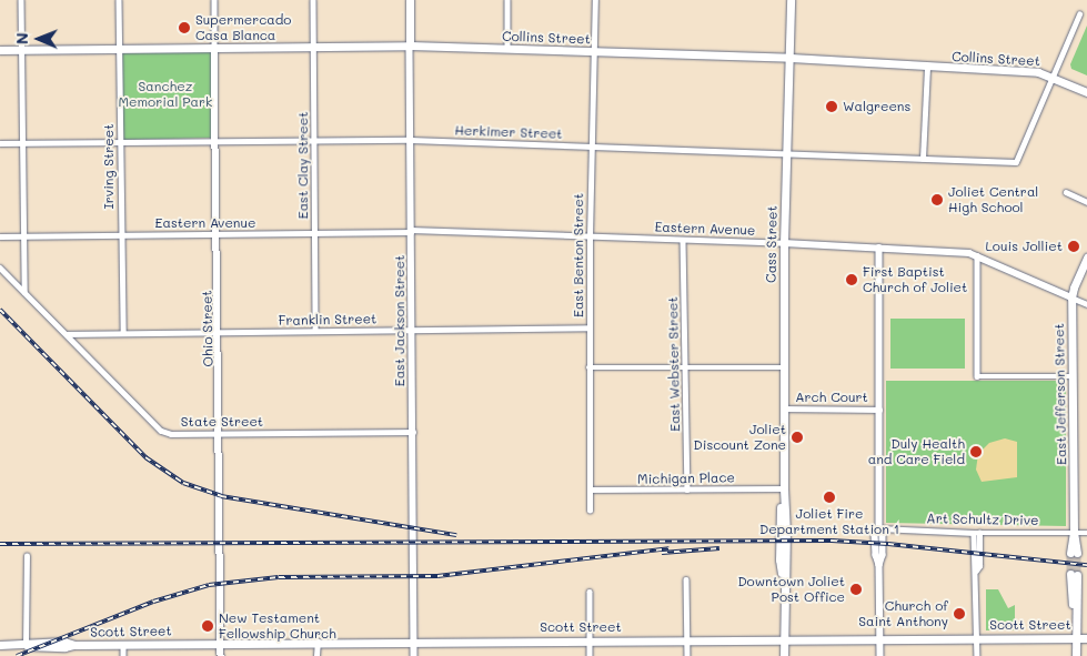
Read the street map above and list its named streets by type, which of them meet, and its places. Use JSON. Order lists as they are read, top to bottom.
{
  "streets": {
    "main road": [
      "Collins Street",
      "Cass Street",
      "East Jackson Street",
      "East Jefferson Street",
      "Scott Street"
    ],
    "street": [
      "Herkimer Street",
      "East Clay Street",
      "Irving Street",
      "Eastern Avenue",
      "East Benton Street",
      "Franklin Street",
      "Ohio Street",
      "East Webster Street",
      "Arch Court",
      "State Street",
      "Michigan Place",
      "Art Schultz Drive"
    ]
  },
  "crossings": [
    ["Collins Street", "Herkimer Street"],
    ["Collins Street", "East Clay Street"],
    ["Collins Street", "Irving Street"],
    ["Collins Street", "Cass Street"],
    ["Collins Street", "East Benton Street"],
    ["Collins Street", "East Jackson Street"],
    ["Collins Street", "Ohio Street"],
    ["Herkimer Street", "East Clay Street"],
    ["Herkimer Street", "Irving Street"],
    ["Herkimer Street", "Cass Street"],
    ["Herkimer Street", "East Benton Street"],
    ["Herkimer Street", "East Jackson Street"],
    ["Herkimer Street", "Ohio Street"],
    ["East Clay Street", "Eastern Avenue"],
    ["East Clay Street", "Franklin Street"],
    ["Irving Street", "Eastern Avenue"],
    ["Irving Street", "Franklin Street"],
    ["Eastern Avenue", "Cass Street"],
    ["Eastern Avenue", "East Benton Street"],
    ["Eastern Avenue", "East Jackson Street"],
    ["Eastern Avenue", "Ohio Street"],
    ["Eastern Avenue", "East Webster Street"],
    ["Eastern Avenue", "East Jefferson Street"],
    ["Cass Street", "Arch Court"],
    ["Cass Street", "Michigan Place"],
    ["Cass Street", "Scott Street"],
    ["East Benton Street", "Franklin Street"],
    ["East Benton Street", "Michigan Place"],
    ["Franklin Street", "East Jackson Street"],
    ["Franklin Street", "Ohio Street"],
    ["Franklin Street", "State Street"],
    ["East Jackson Street", "State Street"],
    ["East Jackson Street", "Scott Street"],
    ["Ohio Street", "State Street"],
    ["Ohio Street", "Scott Street"],
    ["East Webster Street", "Michigan Place"],
    ["East Jefferson Street", "Art Schultz Drive"]
  ],
  "parks": ["Sanchez Memorial Park"],
  "places": [
    "Supermercado Casa Blanca",
    "Walgreens",
    "Joliet Central High School",
    "Louis Jolliet",
    "First Baptist Church of Joliet",
    "Joliet Discount Zone",
    "Duly Health and Care Field",
    "Joliet Fire Department Station 1",
    "Downtown Joliet Post Office",
    "Church of Saint Anthony",
    "New Testament Fellowship Church"
  ],
  "north": "left"
}
